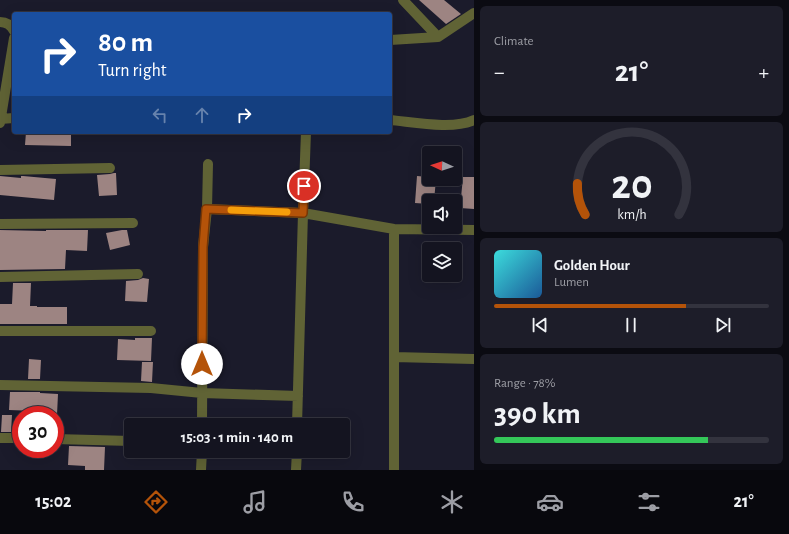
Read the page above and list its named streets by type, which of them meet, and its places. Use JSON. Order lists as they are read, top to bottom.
{
  "north": "left",
  "page": {
    "tile": [
      "Climate",
      ["Range · 78%", "390 km"]
    ],
    "turn": ["80 m", "Turn right"],
    "heat": ["−", "21°", "+"],
    "song": ["Golden Hour", "Lumen"],
    "limit": "30",
    "trip": "15:03 · 1 min · 140 m",
    "tabs": ["15:02", "21°"],
    "gauge": ["20", "km/h"]
  }
}
